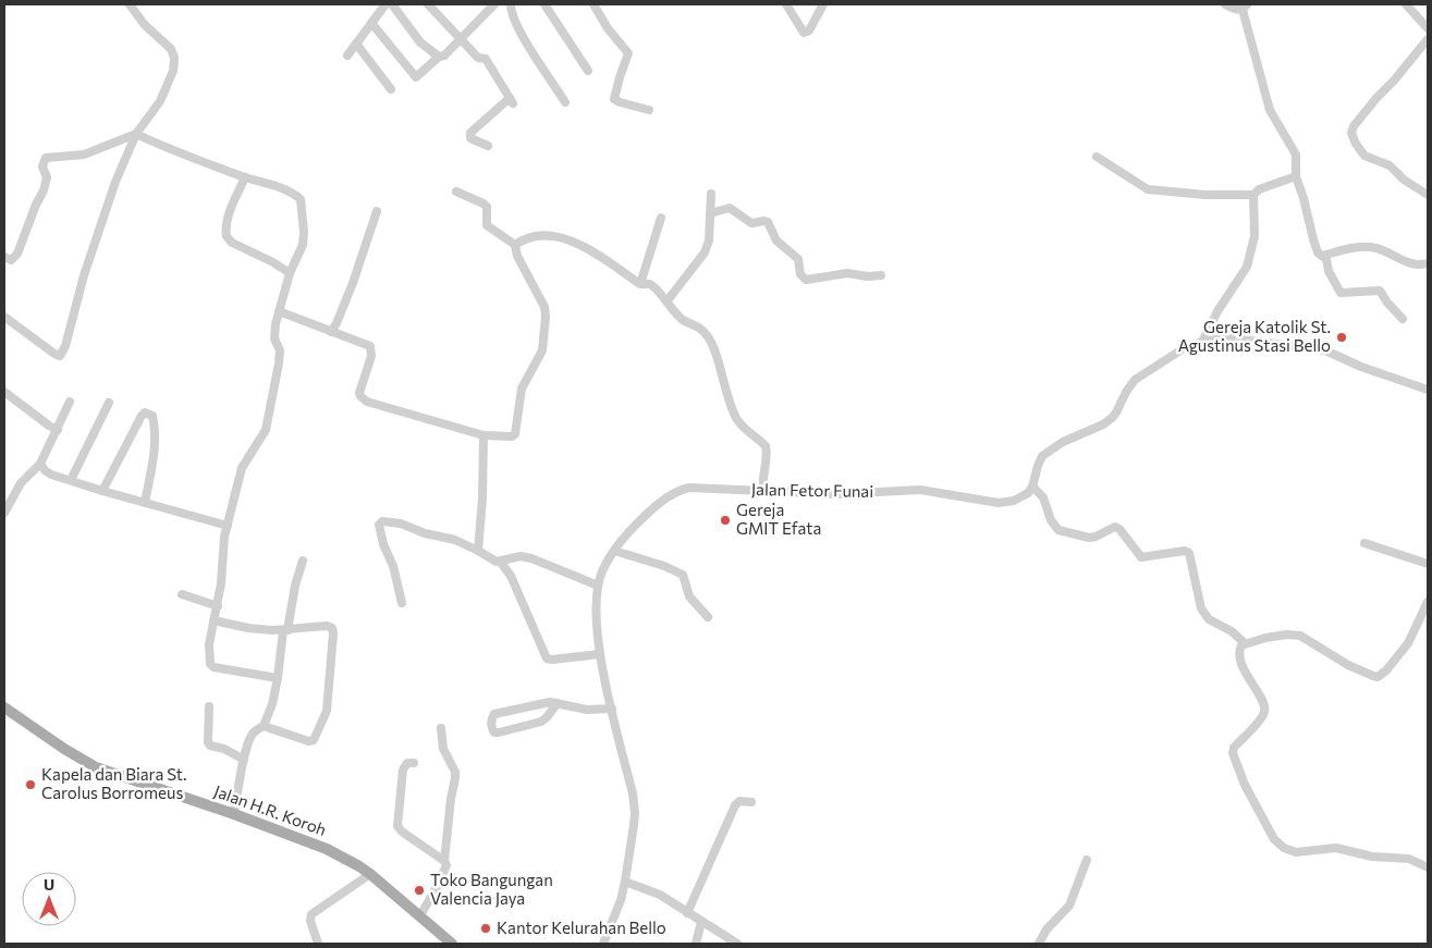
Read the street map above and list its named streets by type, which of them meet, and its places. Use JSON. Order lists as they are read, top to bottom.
{
  "streets": {
    "main road": ["Jalan H.R. Koroh"],
    "street": ["Jalan Fetor Funai"]
  },
  "places": [
    "Gereja Katolik St. Agustinus Stasi Bello",
    "Gereja GMIT Efata",
    "Kapela dan Biara St. Carolus Borromeus",
    "Toko Bangungan Valencia Jaya",
    "Kantor Kelurahan Bello"
  ],
  "north": "top"
}
